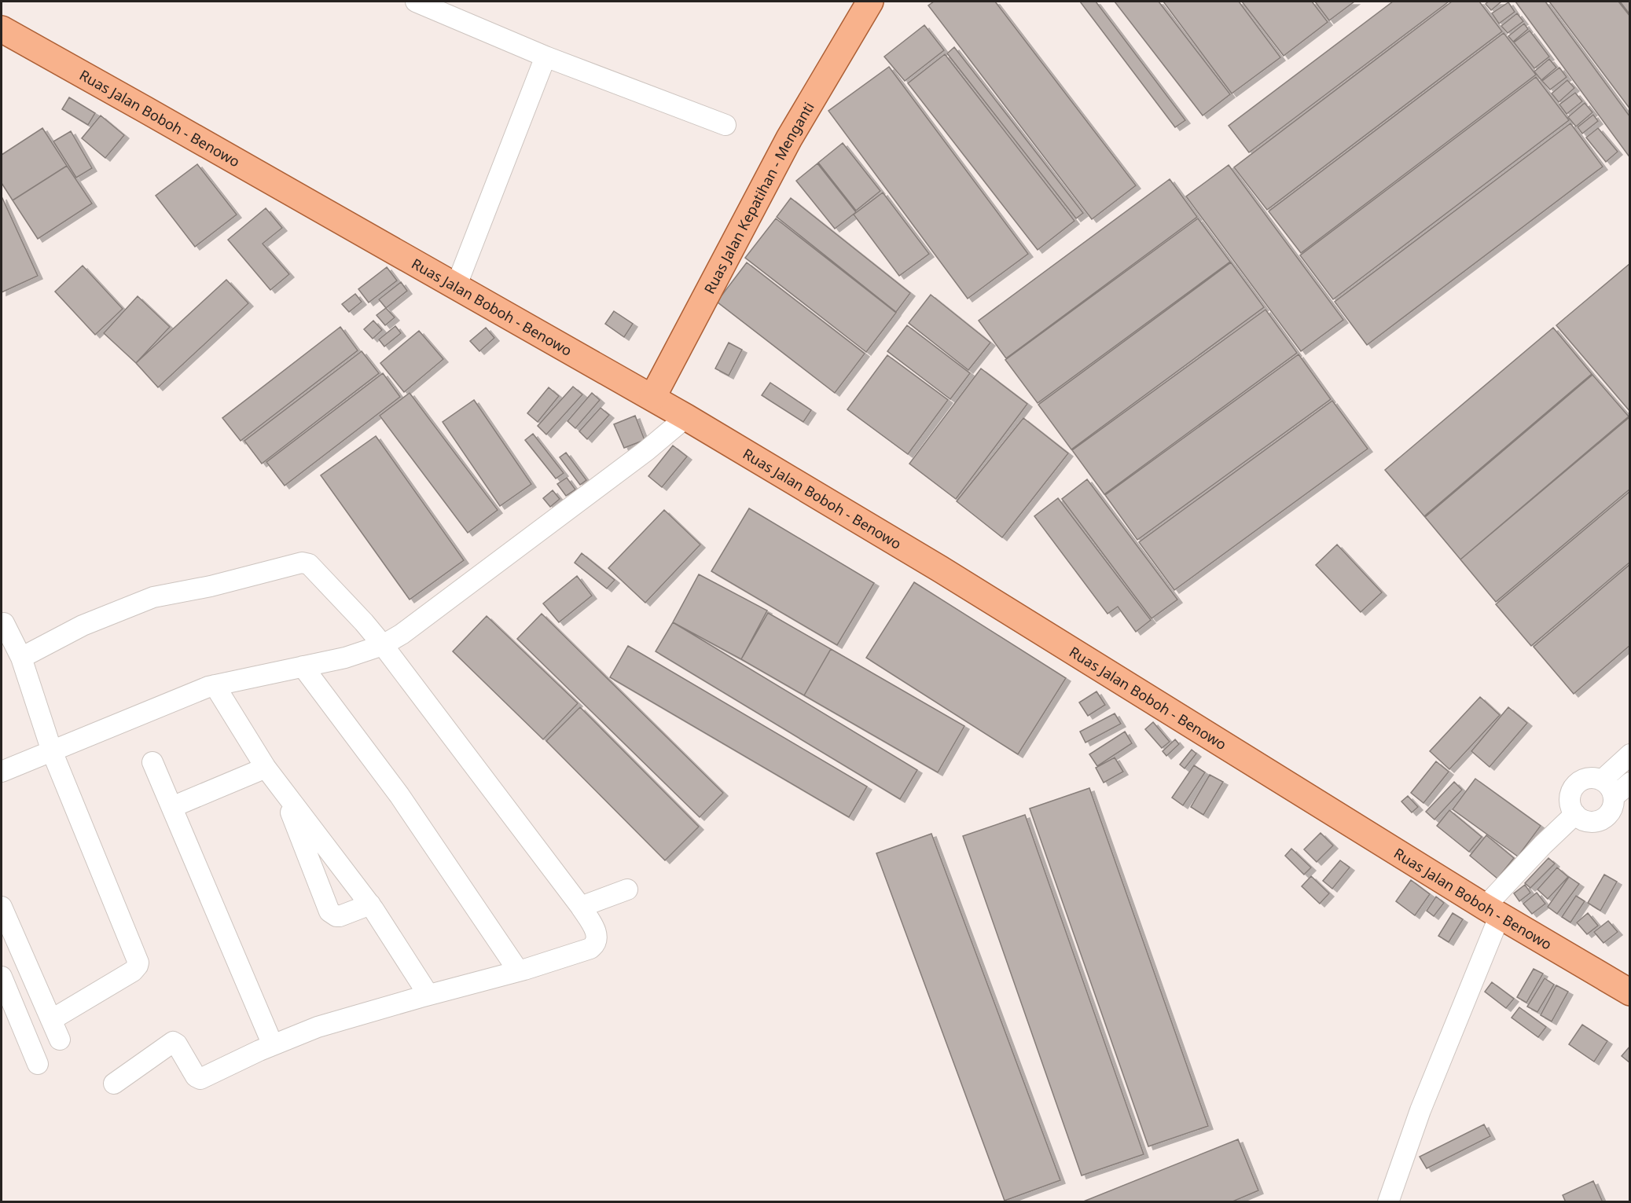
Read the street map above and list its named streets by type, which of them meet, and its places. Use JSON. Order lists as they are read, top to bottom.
{
  "streets": {
    "main road": ["Ruas Jalan Boboh - Benowo", "Ruas Jalan Kepatihan - Menganti"]
  },
  "crossings": [
    ["Ruas Jalan Boboh - Benowo", "Ruas Jalan Kepatihan - Menganti"]
  ]
}
